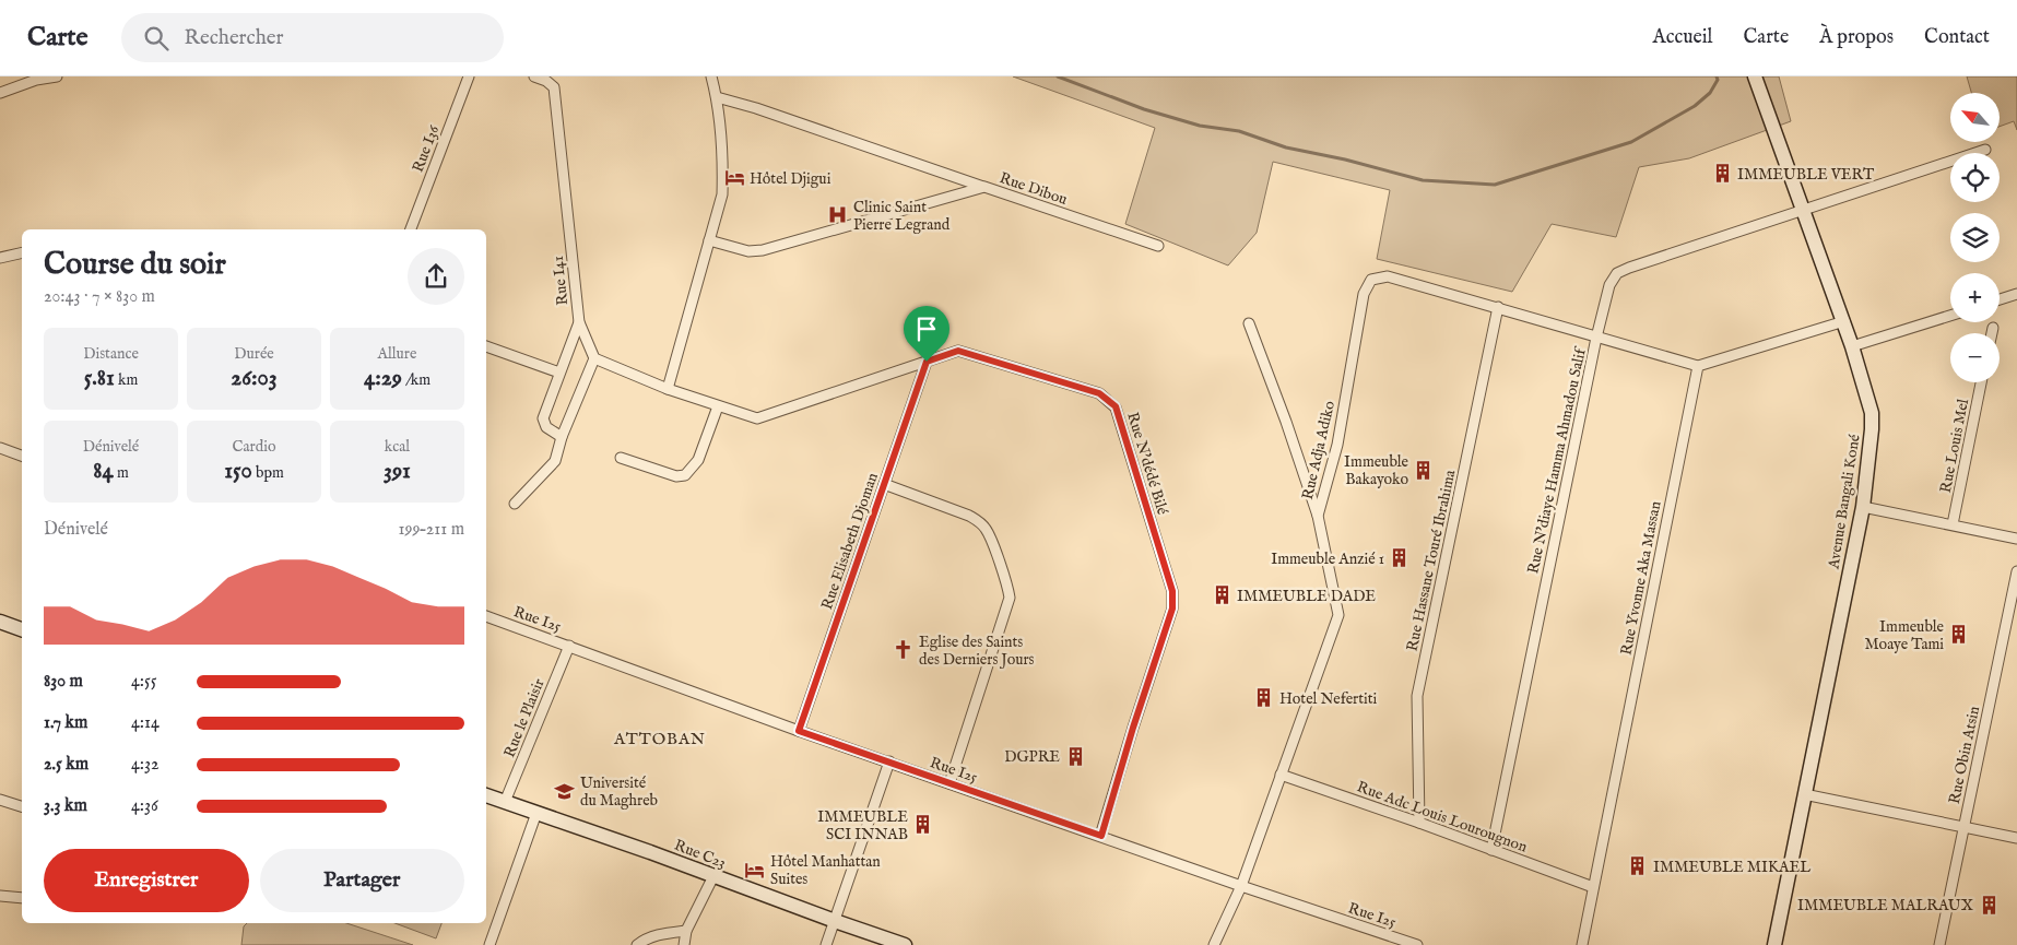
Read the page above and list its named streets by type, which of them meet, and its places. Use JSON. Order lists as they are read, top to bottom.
{
  "streets": {
    "street": [
      "Rue I36",
      "Rue Dibou",
      "Rue I41",
      "Rue Louis Mel",
      "Rue Adja Adiko",
      "Rue N'diaye Hamma Ahmadou Salif",
      "Rue N'dédé Bilé",
      "Avenue Bangali Koné",
      "Rue Elisabeth Djoman",
      "Rue Hassane Touré Ibrahima",
      "Rue Yvonne Aka Massan",
      "Rue I25",
      "Rue le Plaisir",
      "Rue Obin Atsin",
      "Rue Adc Louis Lourougnon",
      "Rue C23"
    ]
  },
  "crossings": [
    ["Rue Adja Adiko", "Rue N'diaye Hamma Ahmadou Salif"],
    ["Rue Adja Adiko", "Rue Hassane Touré Ibrahima"],
    ["Rue Adja Adiko", "Rue Yvonne Aka Massan"],
    ["Rue Adja Adiko", "Rue I25"],
    ["Rue Adja Adiko", "Rue Adc Louis Lourougnon"],
    ["Rue N'diaye Hamma Ahmadou Salif", "Avenue Bangali Koné"],
    ["Rue N'diaye Hamma Ahmadou Salif", "Rue Adc Louis Lourougnon"],
    ["Rue N'dédé Bilé", "Rue Elisabeth Djoman"],
    ["Rue N'dédé Bilé", "Rue I25"],
    ["Rue Elisabeth Djoman", "Rue I25"],
    ["Rue Hassane Touré Ibrahima", "Rue Adc Louis Lourougnon"],
    ["Rue Yvonne Aka Massan", "Rue Adc Louis Lourougnon"],
    ["Rue I25", "Rue le Plaisir"],
    ["Rue le Plaisir", "Rue C23"]
  ],
  "districts": ["ATTOBAN"],
  "places": {
    "building": [
      "IMMEUBLE VERT",
      "Immeuble Bakayoko",
      "Immeuble Anzié 1",
      "IMMEUBLE DADE",
      "Immeuble Moaye Tami",
      "Hotel Nefertiti",
      "DGPRE",
      "IMMEUBLE SCI INNAB",
      "IMMEUBLE MIKAEL",
      "IMMEUBLE MALRAUX"
    ],
    "hotel": ["Hôtel Djigui", "Hôtel Manhattan Suites"],
    "hospital": ["Clinic Saint Pierre Legrand"],
    "church": ["Eglise des Saints des Derniers Jours"],
    "school or university": ["Université du Maghreb"]
  },
  "north": "top left",
  "page": {
    "header": "Carte",
    "search": "Rechercher",
    "nav": [
      "Accueil",
      "Carte",
      "À propos",
      "Contact"
    ],
    "map_buttons": ["+", "−"],
    "heading": ["Course du soir", "20:43 · 7 × 830 m"],
    "stats": [
      ["Distance", "5.81 km"],
      ["Durée", "26:03"],
      ["Allure", "4:29 /km"],
      ["Dénivelé", "84 m"],
      ["Cardio", "150 bpm"],
      ["kcal", "391"]
    ],
    "chart": ["Dénivelé", "199–211 m"],
    "list": [
      {
        "name": "830 m",
        "note": "4:55"
      },
      {
        "name": "1.7 km",
        "note": "4:14"
      },
      {
        "name": "2.5 km",
        "note": "4:32"
      },
      {
        "name": "3.3 km",
        "note": "4:36"
      }
    ],
    "buttons": ["Enregistrer", "Partager"]
  }
}
